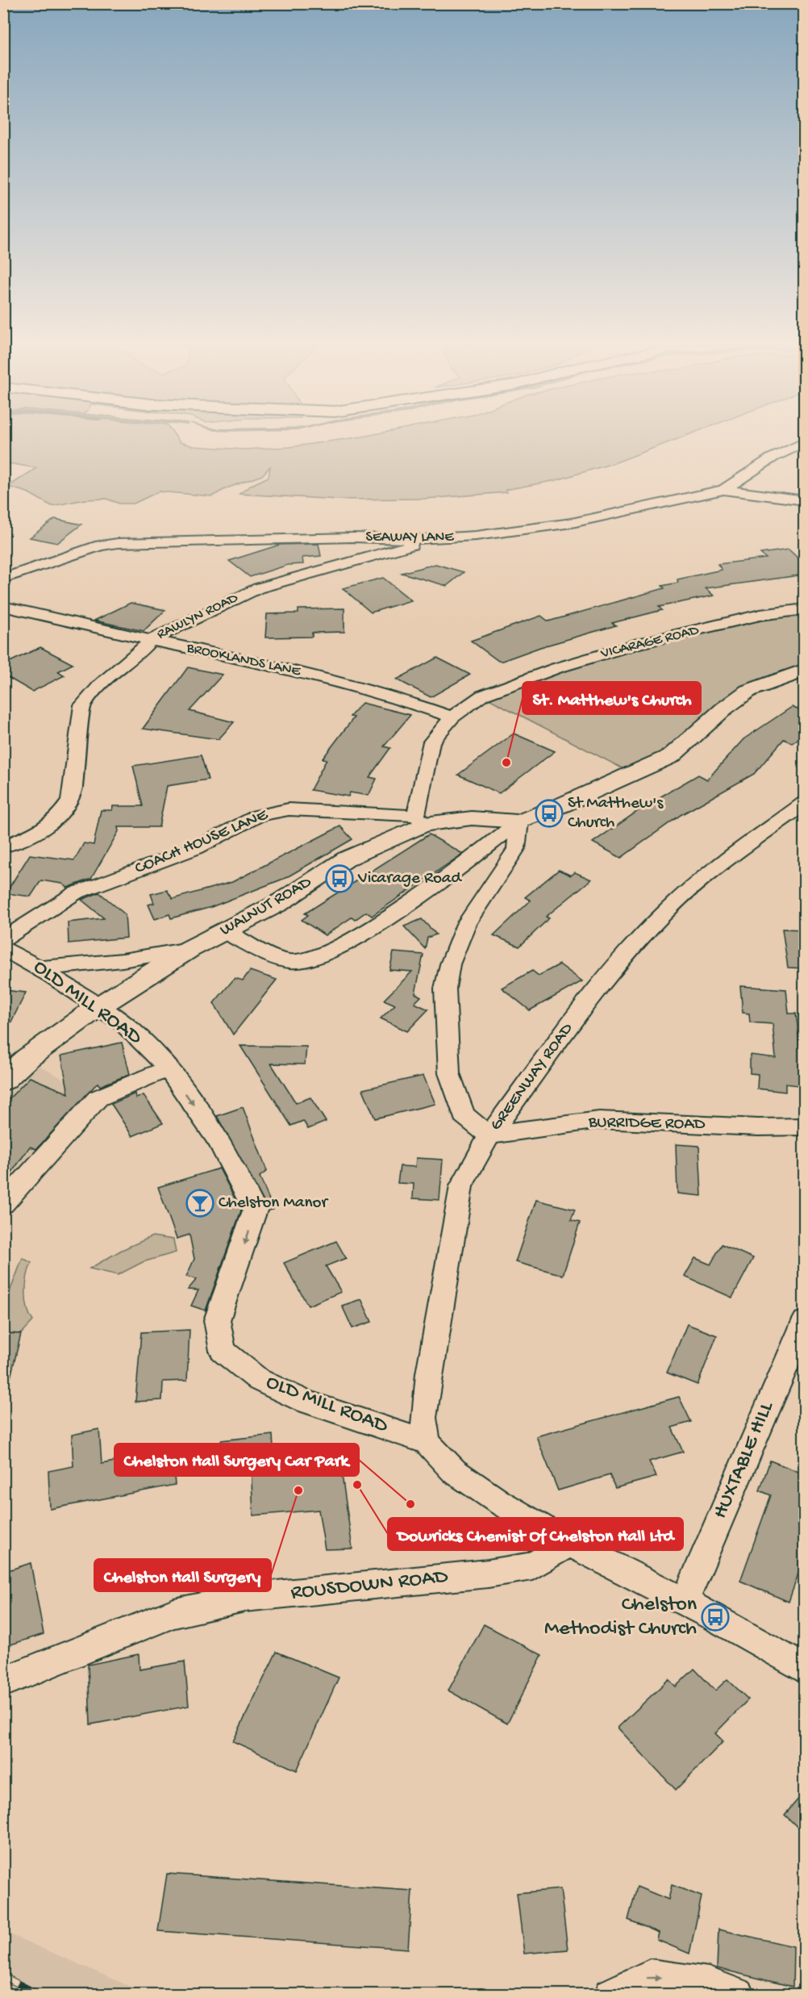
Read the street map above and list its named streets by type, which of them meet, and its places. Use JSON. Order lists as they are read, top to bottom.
{
  "streets": {
    "street": [
      "SEAWAY LANE",
      "RAWLYN ROAD",
      "VICARAGE ROAD",
      "BROOKLANDS LANE",
      "COACH HOUSE LANE",
      "WALNUT ROAD",
      "OLD MILL ROAD",
      "GREENWAY ROAD",
      "BURRIDGE ROAD",
      "HUXTABLE HILL",
      "ROUSDOWN ROAD"
    ]
  },
  "crossings": [
    ["SEAWAY LANE", "RAWLYN ROAD"],
    ["RAWLYN ROAD", "BROOKLANDS LANE"],
    ["VICARAGE ROAD", "BROOKLANDS LANE"],
    ["VICARAGE ROAD", "COACH HOUSE LANE"],
    ["VICARAGE ROAD", "WALNUT ROAD"],
    ["COACH HOUSE LANE", "WALNUT ROAD"],
    ["WALNUT ROAD", "OLD MILL ROAD"],
    ["OLD MILL ROAD", "GREENWAY ROAD"],
    ["OLD MILL ROAD", "HUXTABLE HILL"],
    ["OLD MILL ROAD", "ROUSDOWN ROAD"],
    ["GREENWAY ROAD", "BURRIDGE ROAD"]
  ],
  "one_way": ["OLD MILL ROAD"],
  "places": {
    "other": [
      "St. Matthew's Church",
      "Dowricks Chemist Of Chelston Hall Ltd",
      "Chelston Hall Surgery",
      "Chelston Hall Surgery Car Park"
    ],
    "bus stop": ["St Matthew's Church", "Vicarage Road", "Chelston Methodist Church"],
    "bar": ["Chelston Manor"]
  }
}
